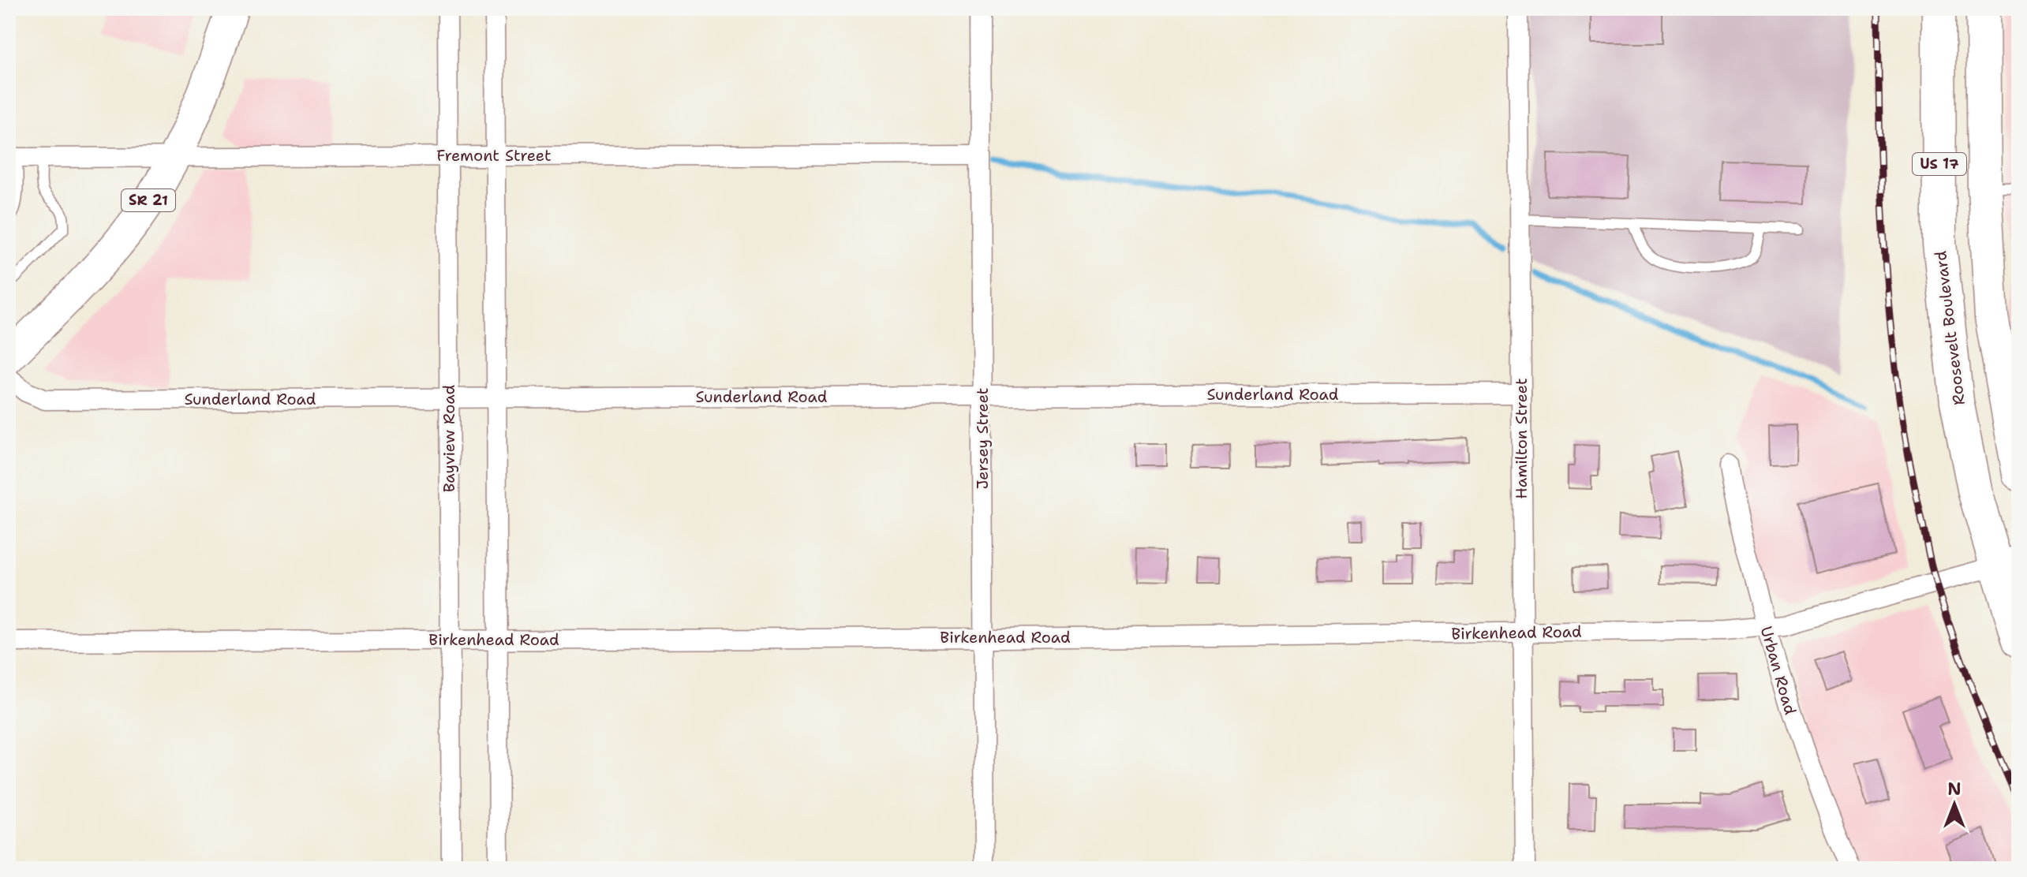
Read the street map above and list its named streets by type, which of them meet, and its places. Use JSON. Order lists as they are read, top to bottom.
{
  "streets": {
    "highway": ["US 17", "Roosevelt Boulevard"],
    "main road": ["SR 21"],
    "street": [
      "Fremont Street",
      "Sunderland Road",
      "Bayview Road",
      "Jersey Street",
      "Hamilton Street",
      "Birkenhead Road",
      "Urban Road"
    ]
  },
  "crossings": [
    ["Fremont Street", "SR 21"],
    ["Fremont Street", "Bayview Road"],
    ["Fremont Street", "Jersey Street"],
    ["Roosevelt Boulevard", "Birkenhead Road"],
    ["Sunderland Road", "Bayview Road"],
    ["Sunderland Road", "Jersey Street"],
    ["Sunderland Road", "Hamilton Street"],
    ["Bayview Road", "Birkenhead Road"],
    ["Jersey Street", "Birkenhead Road"],
    ["Hamilton Street", "Birkenhead Road"],
    ["Birkenhead Road", "Urban Road"]
  ],
  "north": "top"
}
